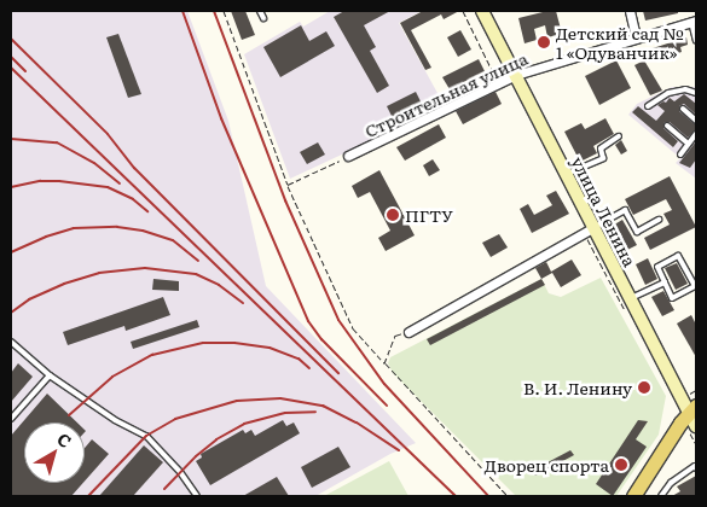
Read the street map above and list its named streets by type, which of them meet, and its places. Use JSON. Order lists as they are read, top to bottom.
{
  "streets": {
    "main road": ["улица Ленина"],
    "street": ["Строительная улица"]
  },
  "crossings": [
    ["Строительная улица", "улица Ленина"]
  ],
  "places": [
    "Детский сад № 1 «Одуванчик»",
    "ПГТУ",
    "В. И. Ленину",
    "Дворец спорта"
  ],
  "north": "top right"
}
